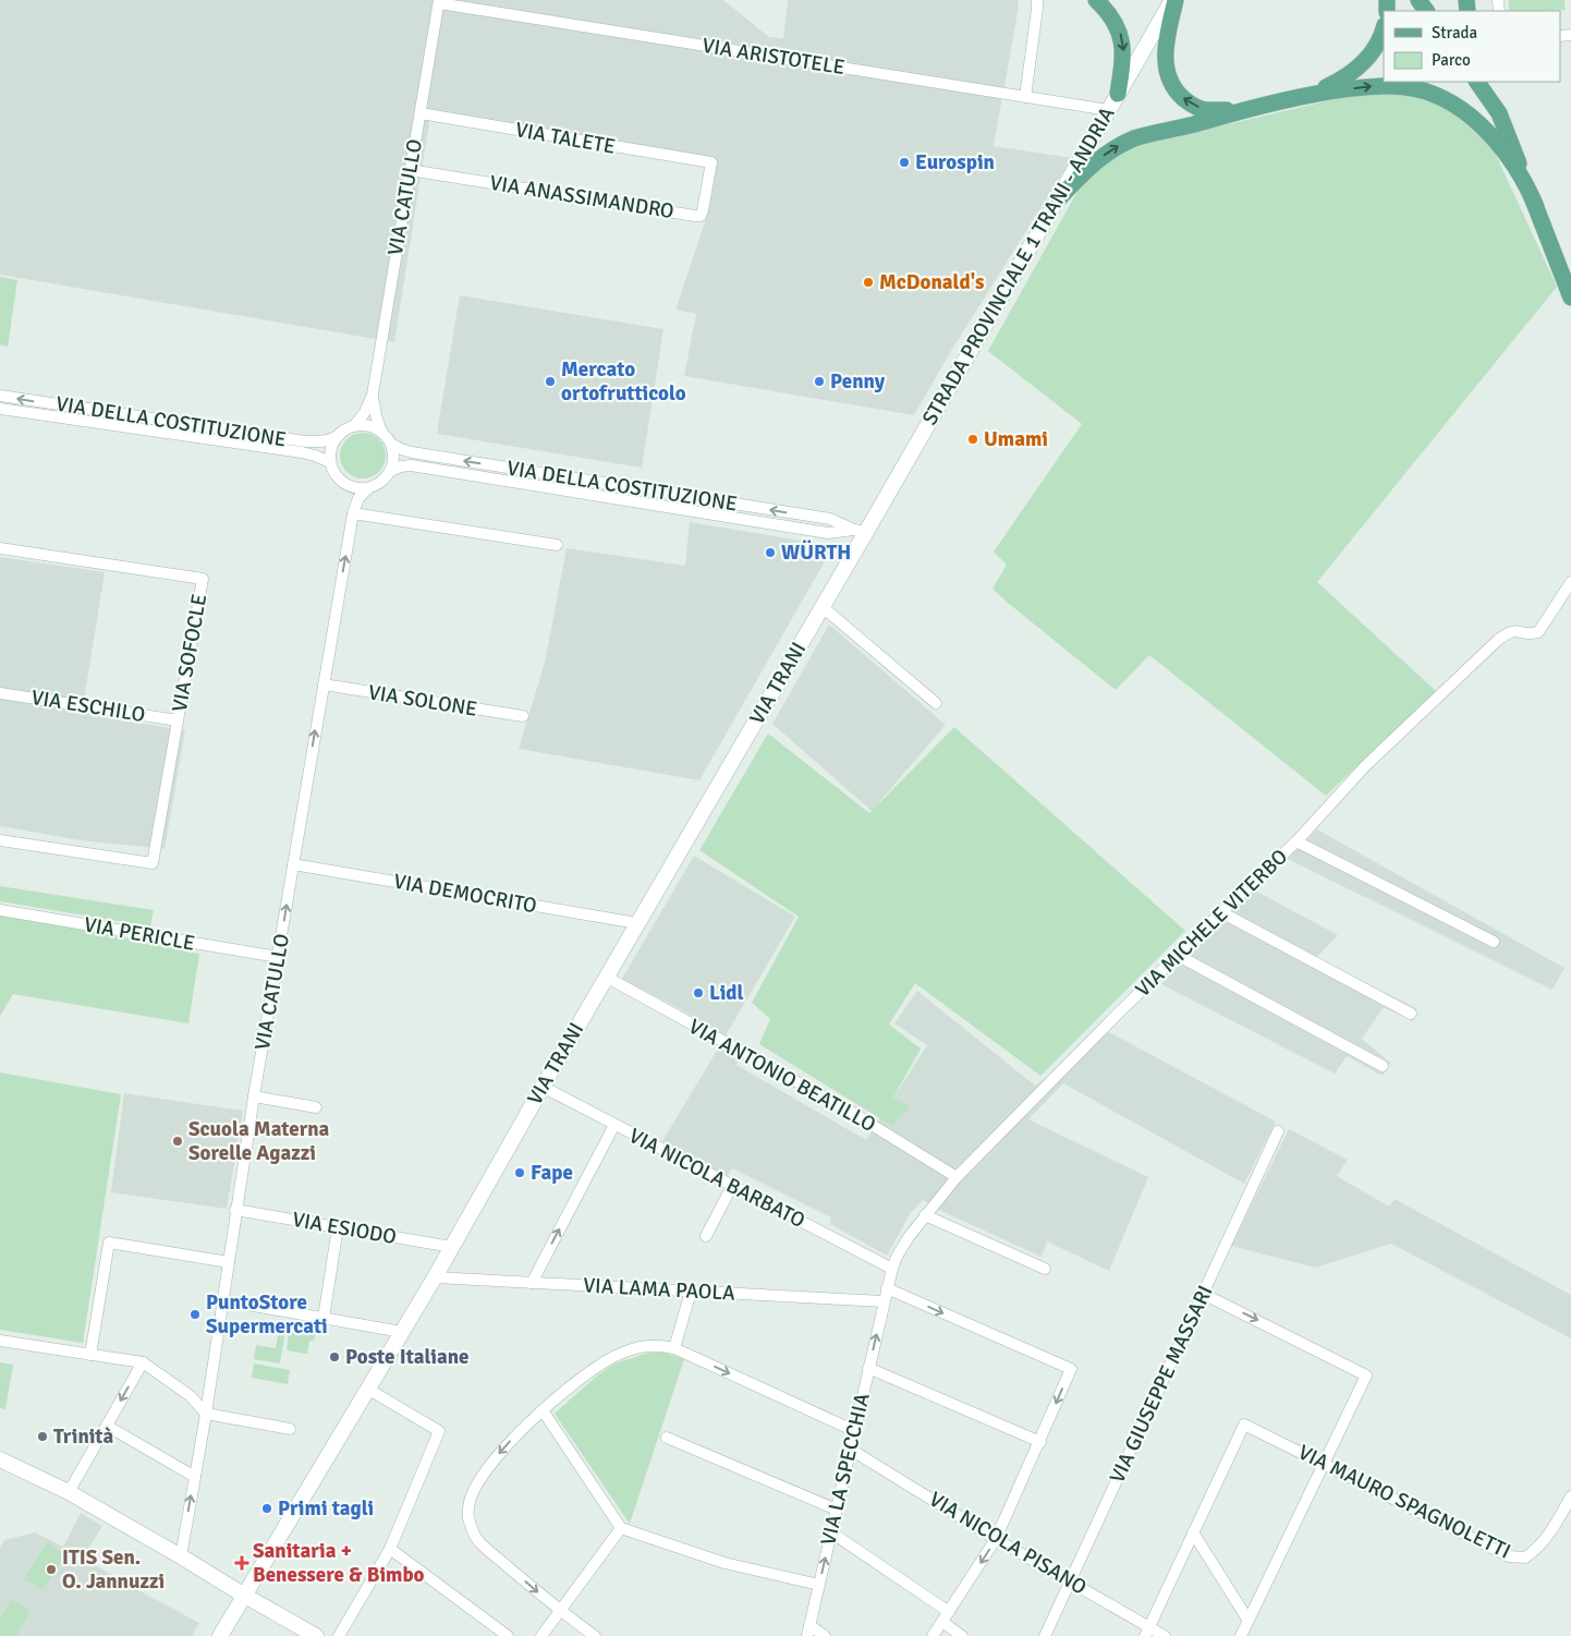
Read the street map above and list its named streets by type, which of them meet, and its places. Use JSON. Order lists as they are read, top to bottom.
{
  "streets": {
    "main road": ["STRADA PROVINCIALE 1 TRANI - ANDRIA", "VIA TRANI"],
    "street": [
      "VIA ARISTOTELE",
      "VIA TALETE",
      "VIA CATULLO",
      "VIA ANASSIMANDRO",
      "VIA DELLA COSTITUZIONE",
      "VIA SOFOCLE",
      "VIA SOLONE",
      "VIA ESCHILO",
      "VIA DEMOCRITO",
      "VIA MICHELE VITERBO",
      "VIA PERICLE",
      "VIA ANTONIO BEATILLO",
      "VIA NICOLA BARBATO",
      "VIA ESIODO",
      "VIA LAMA PAOLA",
      "VIA GIUSEPPE MASSARI",
      "VIA LA SPECCHIA",
      "VIA MAURO SPAGNOLETTI",
      "VIA NICOLA PISANO"
    ]
  },
  "crossings": [
    ["VIA ARISTOTELE", "VIA CATULLO"],
    ["VIA ARISTOTELE", "STRADA PROVINCIALE 1 TRANI - ANDRIA"],
    ["VIA TALETE", "VIA CATULLO"],
    ["VIA TALETE", "VIA ANASSIMANDRO"],
    ["VIA CATULLO", "VIA ANASSIMANDRO"],
    ["VIA CATULLO", "VIA DELLA COSTITUZIONE"],
    ["VIA CATULLO", "VIA SOLONE"],
    ["VIA CATULLO", "VIA DEMOCRITO"],
    ["VIA CATULLO", "VIA PERICLE"],
    ["VIA CATULLO", "VIA ESIODO"],
    ["STRADA PROVINCIALE 1 TRANI - ANDRIA", "VIA DELLA COSTITUZIONE"],
    ["STRADA PROVINCIALE 1 TRANI - ANDRIA", "VIA TRANI"],
    ["VIA DELLA COSTITUZIONE", "VIA TRANI"],
    ["VIA SOFOCLE", "VIA ESCHILO"],
    ["VIA TRANI", "VIA DEMOCRITO"],
    ["VIA TRANI", "VIA ANTONIO BEATILLO"],
    ["VIA TRANI", "VIA NICOLA BARBATO"],
    ["VIA TRANI", "VIA ESIODO"],
    ["VIA TRANI", "VIA LAMA PAOLA"],
    ["VIA MICHELE VITERBO", "VIA ANTONIO BEATILLO"],
    ["VIA MICHELE VITERBO", "VIA NICOLA BARBATO"],
    ["VIA MICHELE VITERBO", "VIA LAMA PAOLA"],
    ["VIA MICHELE VITERBO", "VIA LA SPECCHIA"],
    ["VIA LAMA PAOLA", "VIA LA SPECCHIA"],
    ["VIA GIUSEPPE MASSARI", "VIA NICOLA PISANO"],
    ["VIA LA SPECCHIA", "VIA NICOLA PISANO"]
  ],
  "one_way": ["VIA LA SPECCHIA"],
  "places": {
    "other": [
      "Eurospin",
      "McDonald's",
      "Mercato ortofrutticolo",
      "Penny",
      "Umami",
      "WÜRTH",
      "Lidl",
      "Scuola Materna Sorelle Agazzi",
      "Fape",
      "PuntoStore Supermercati",
      "Poste Italiane",
      "Trinità",
      "Primi tagli",
      "ITIS Sen. O. Jannuzzi"
    ],
    "health": ["Sanitaria + Benessere & Bimbo"]
  },
  "legend": ["Strada", "Parco"]
}
